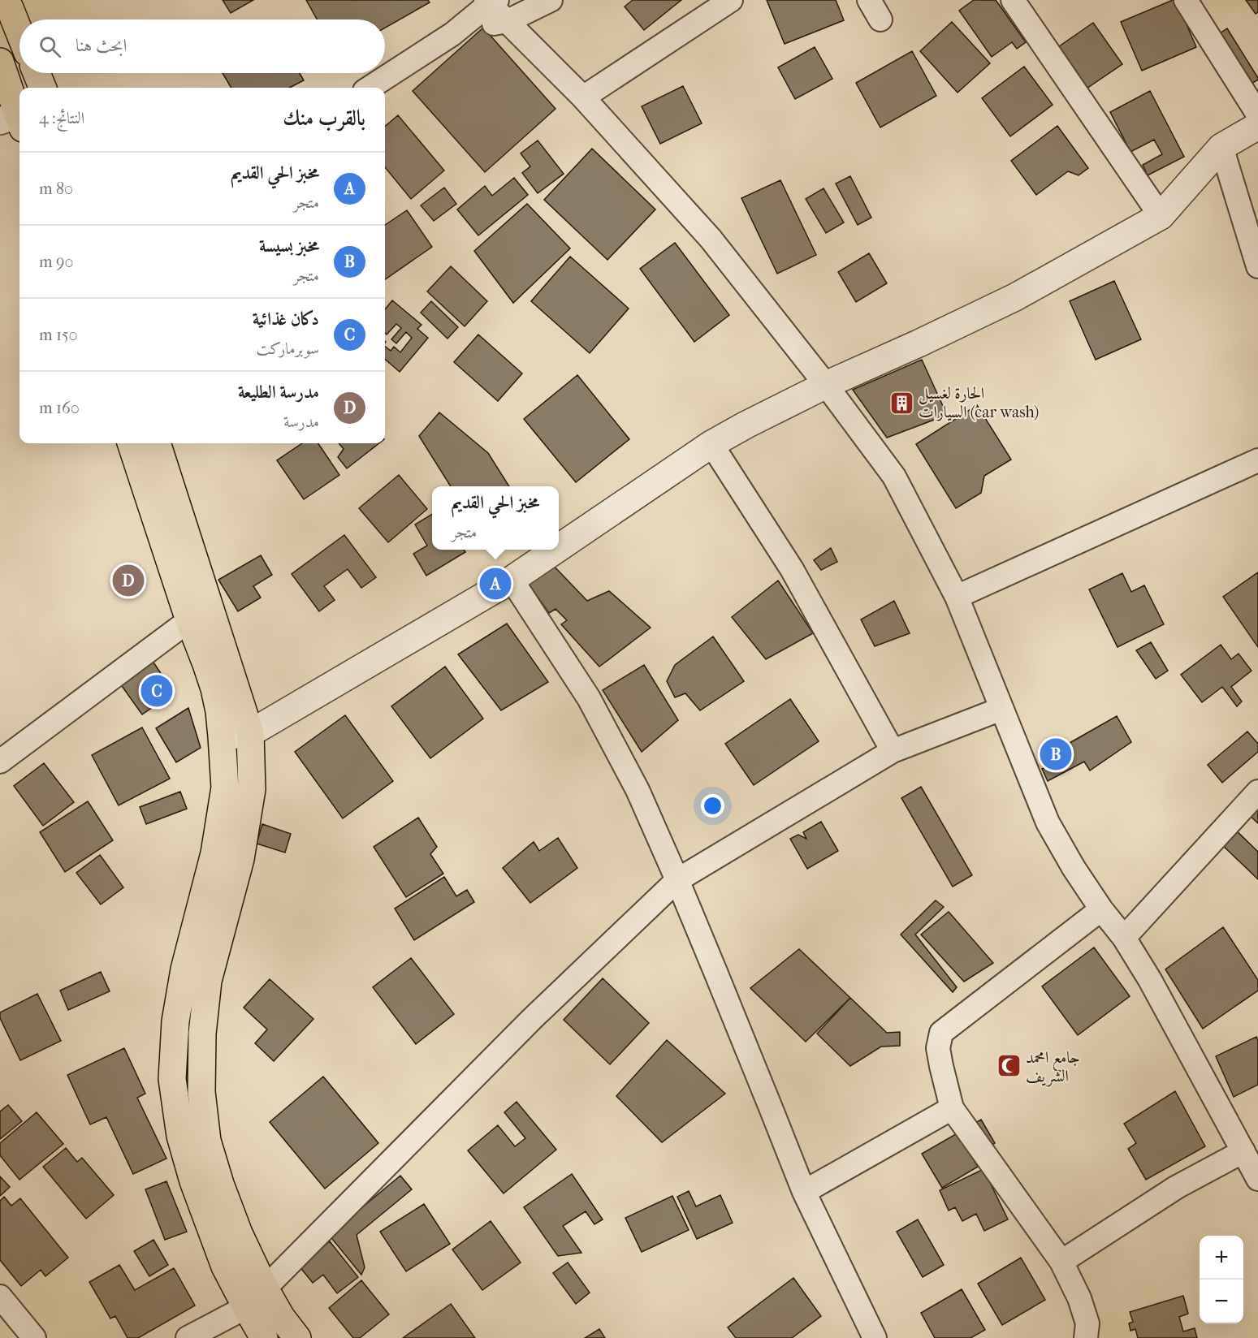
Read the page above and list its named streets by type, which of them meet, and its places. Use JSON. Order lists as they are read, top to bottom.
{
  "places": {
    "building": ["الحارة لغسيل السيارات (car wash)"],
    "mosque": ["جامع امحمد الشريف"]
  },
  "page": {
    "search": "ابحث هنا",
    "heading": ["بالقرب منك", "النتائج: 4"],
    "list": [
      {
        "mark": "A",
        "name": "مخبز الحي القديم",
        "note": "متجر",
        "value": "80 m"
      },
      {
        "mark": "B",
        "name": "مخبز بسيسة",
        "note": "متجر",
        "value": "90 m"
      },
      {
        "mark": "C",
        "name": "دكان غذائية",
        "note": "سوبرماركت",
        "value": "150 m"
      },
      {
        "mark": "D",
        "name": "مدرسة الطليعة",
        "note": "مدرسة",
        "value": "160 m"
      }
    ],
    "popup": ["مخبز الحي القديم", "متجر"],
    "pins": [
      "D",
      "A",
      "C",
      "B"
    ],
    "map_buttons": ["+", "−"]
  }
}
